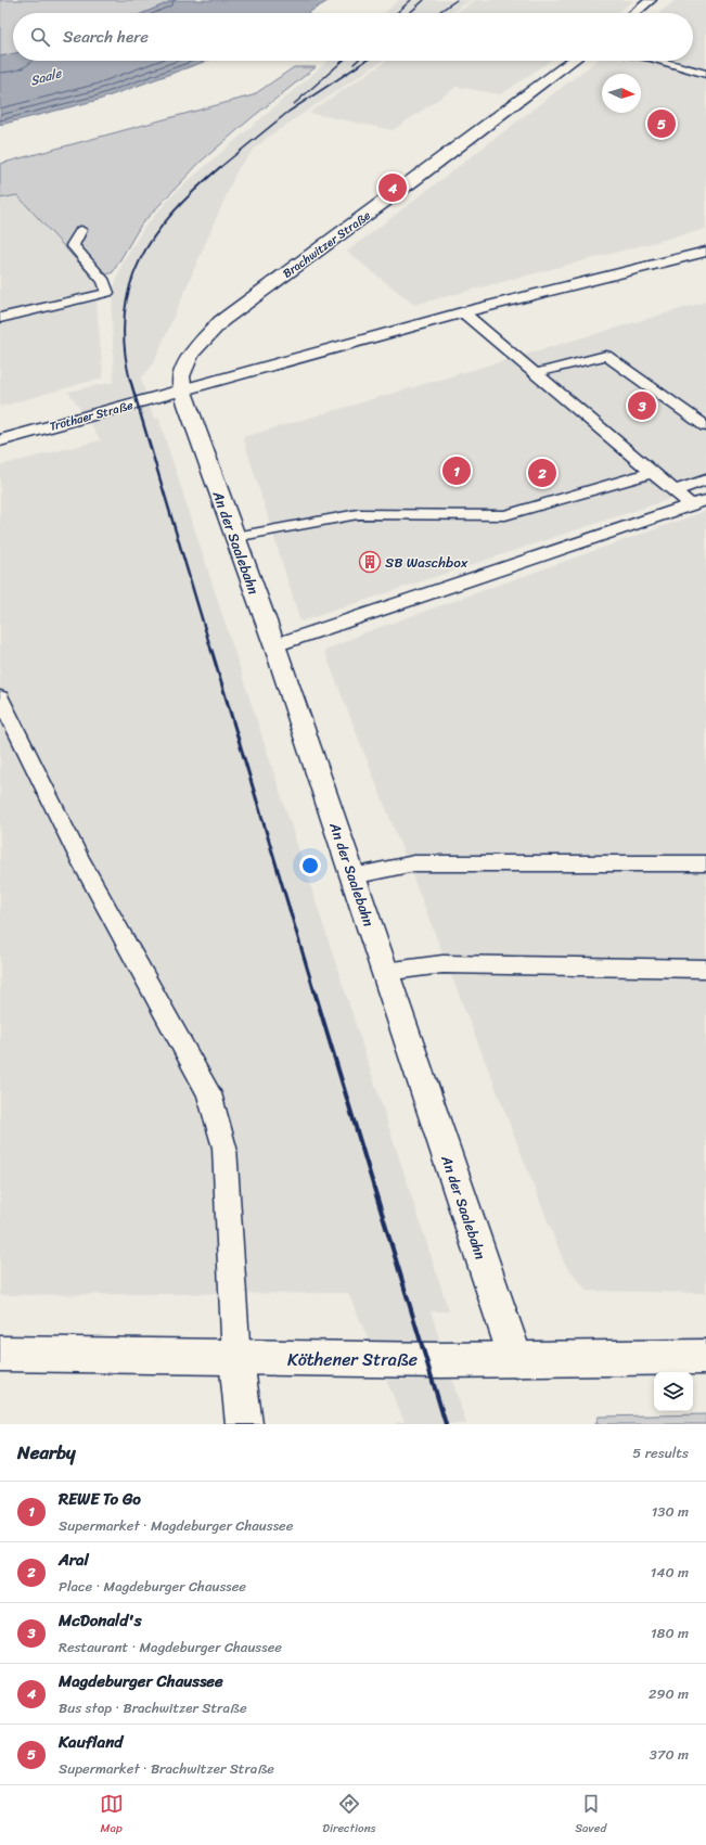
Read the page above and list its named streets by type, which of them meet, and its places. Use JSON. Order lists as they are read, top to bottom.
{
  "streets": {
    "street": [
      "Brachwitzer Straße",
      "Trothaer Straße",
      "An der Saalebahn",
      "Köthener Straße"
    ]
  },
  "crossings": [
    ["Brachwitzer Straße", "Trothaer Straße"],
    ["Brachwitzer Straße", "An der Saalebahn"],
    ["Trothaer Straße", "An der Saalebahn"],
    ["An der Saalebahn", "Köthener Straße"]
  ],
  "water": ["Saale"],
  "places": {
    "building": ["SB Waschbox"]
  },
  "north": "right",
  "page": {
    "search": "Search here",
    "pins": [
      "5",
      "4",
      "3",
      "1",
      "2"
    ],
    "heading": ["Nearby", "5 results"],
    "list": [
      {
        "mark": "1",
        "name": "REWE To Go",
        "note": "Supermarket · Magdeburger Chaussee",
        "value": "130 m"
      },
      {
        "mark": "2",
        "name": "Aral",
        "note": "Place · Magdeburger Chaussee",
        "value": "140 m"
      },
      {
        "mark": "3",
        "name": "McDonald's",
        "note": "Restaurant · Magdeburger Chaussee",
        "value": "180 m"
      },
      {
        "mark": "4",
        "name": "Magdeburger Chaussee",
        "note": "Bus stop · Brachwitzer Straße",
        "value": "290 m"
      },
      {
        "mark": "5",
        "name": "Kaufland",
        "note": "Supermarket · Brachwitzer Straße",
        "value": "370 m"
      }
    ],
    "nav": ["Map", "Directions", "Saved"]
  }
}
